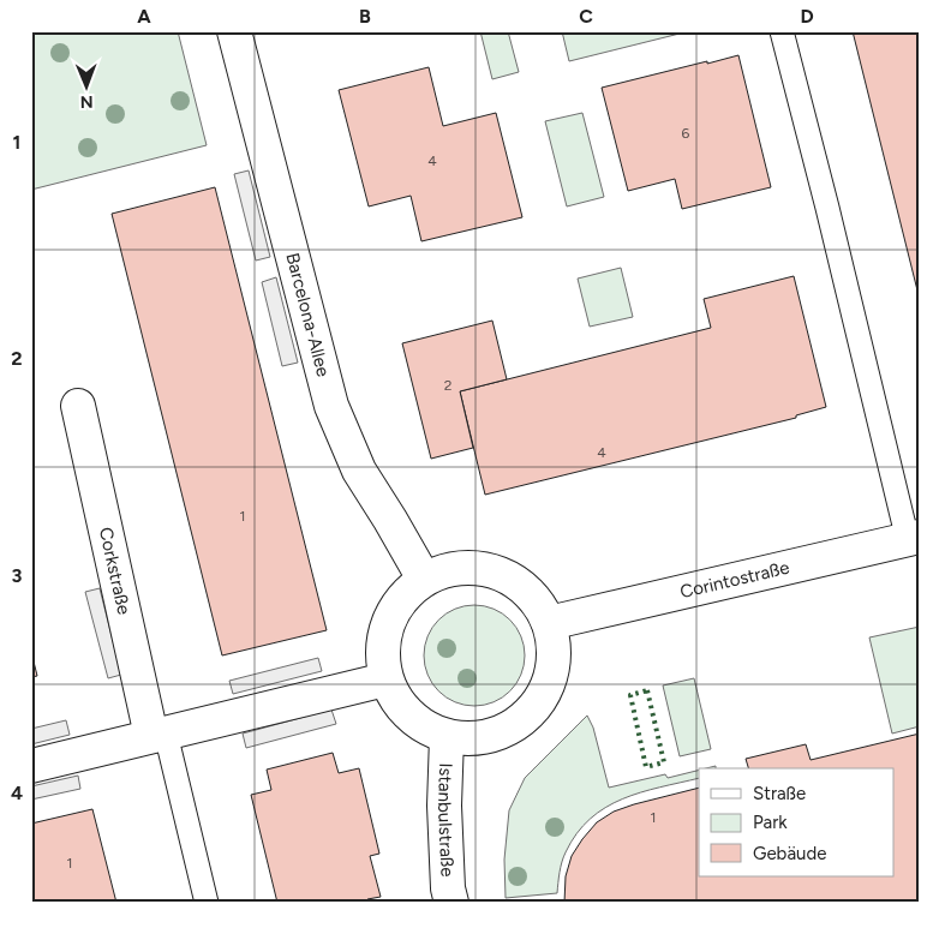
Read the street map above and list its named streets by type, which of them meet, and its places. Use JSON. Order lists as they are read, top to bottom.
{
  "streets": {
    "street": [
      "Barcelona-Allee",
      "Corkstraße",
      "Corintostraße",
      "Istanbulstraße"
    ]
  },
  "crossings": [
    ["Barcelona-Allee", "Corintostraße"],
    ["Barcelona-Allee", "Istanbulstraße"],
    ["Corintostraße", "Istanbulstraße"]
  ],
  "house_numbers": [
    "6",
    "4",
    "2",
    "4",
    "1",
    "1",
    "1"
  ],
  "legend": ["Straße", "Park", "Gebäude"],
  "north": "bottom",
  "grid": {
    "columns": [
      "A",
      "B",
      "C",
      "D"
    ],
    "rows": [
      "1",
      "2",
      "3",
      "4"
    ]
  }
}
